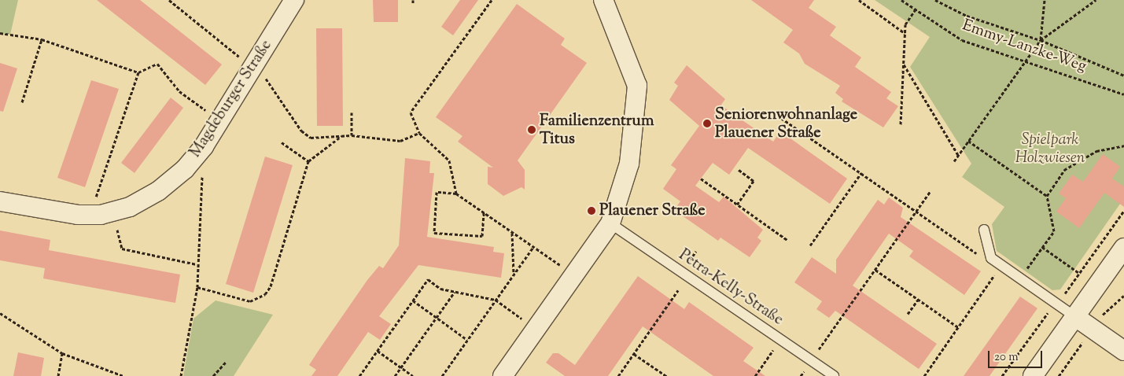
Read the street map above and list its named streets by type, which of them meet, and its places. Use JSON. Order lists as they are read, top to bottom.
{
  "streets": {
    "street": ["Magdeburger Straße"],
    "lane": ["Petra-Kelly-Straße"],
    "path": ["Emmy-Lanzke-Weg"]
  },
  "parks": ["Spielpark Holzwiesen"],
  "places": ["Seniorenwohnanlage Plauener Straße", "Familienzentrum Titus", "Plauener Straße"],
  "scale_bar": "20 m"
}
